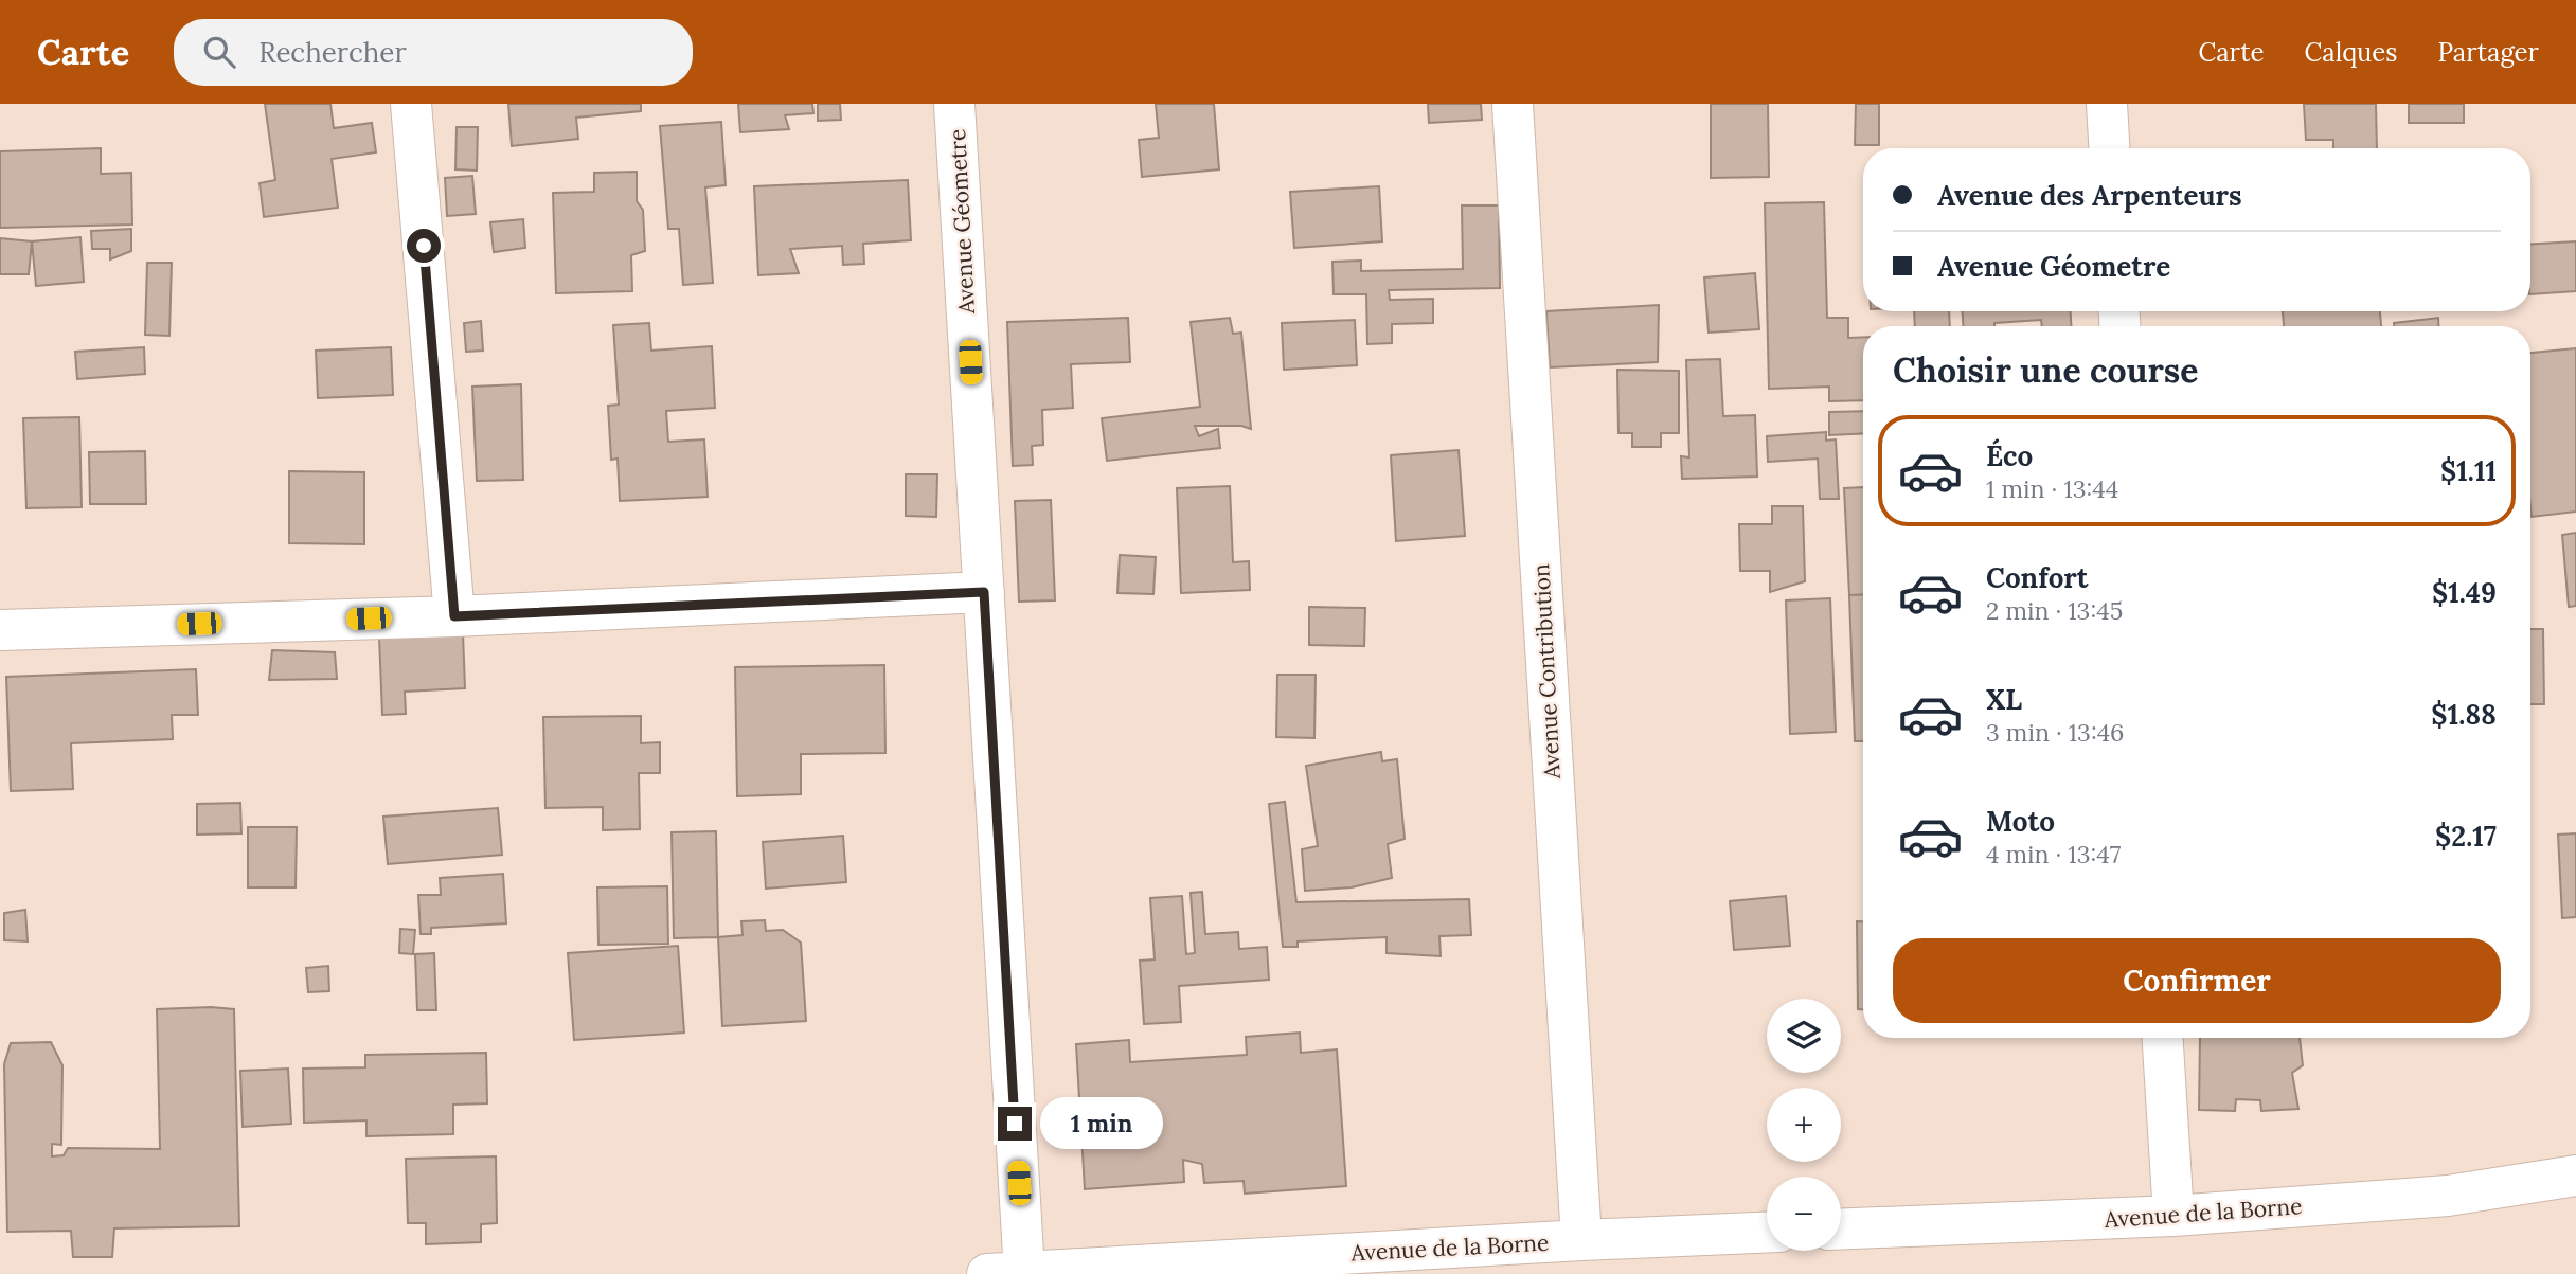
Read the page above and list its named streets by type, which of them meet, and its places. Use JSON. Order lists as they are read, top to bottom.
{
  "streets": {
    "street": ["Avenue Géometre", "Avenue Contribution", "Avenue de la Borne"]
  },
  "crossings": [
    ["Avenue Géometre", "Avenue de la Borne"],
    ["Avenue Contribution", "Avenue de la Borne"]
  ],
  "page": {
    "header": "Carte",
    "search": "Rechercher",
    "nav": ["Carte", "Calques", "Partager"],
    "banner": ["Avenue des Arpenteurs", "Avenue Géometre"],
    "heading": "Choisir une course",
    "list": [
      {
        "name": "Éco",
        "note": "1 min · 13:44",
        "value": "$1.11"
      },
      {
        "name": "Confort",
        "note": "2 min · 13:45",
        "value": "$1.49"
      },
      {
        "name": "XL",
        "note": "3 min · 13:46",
        "value": "$1.88"
      },
      {
        "name": "Moto",
        "note": "4 min · 13:47",
        "value": "$2.17"
      }
    ],
    "buttons": "Confirmer",
    "map_buttons": ["+", "−"],
    "bubble": "1 min"
  }
}
